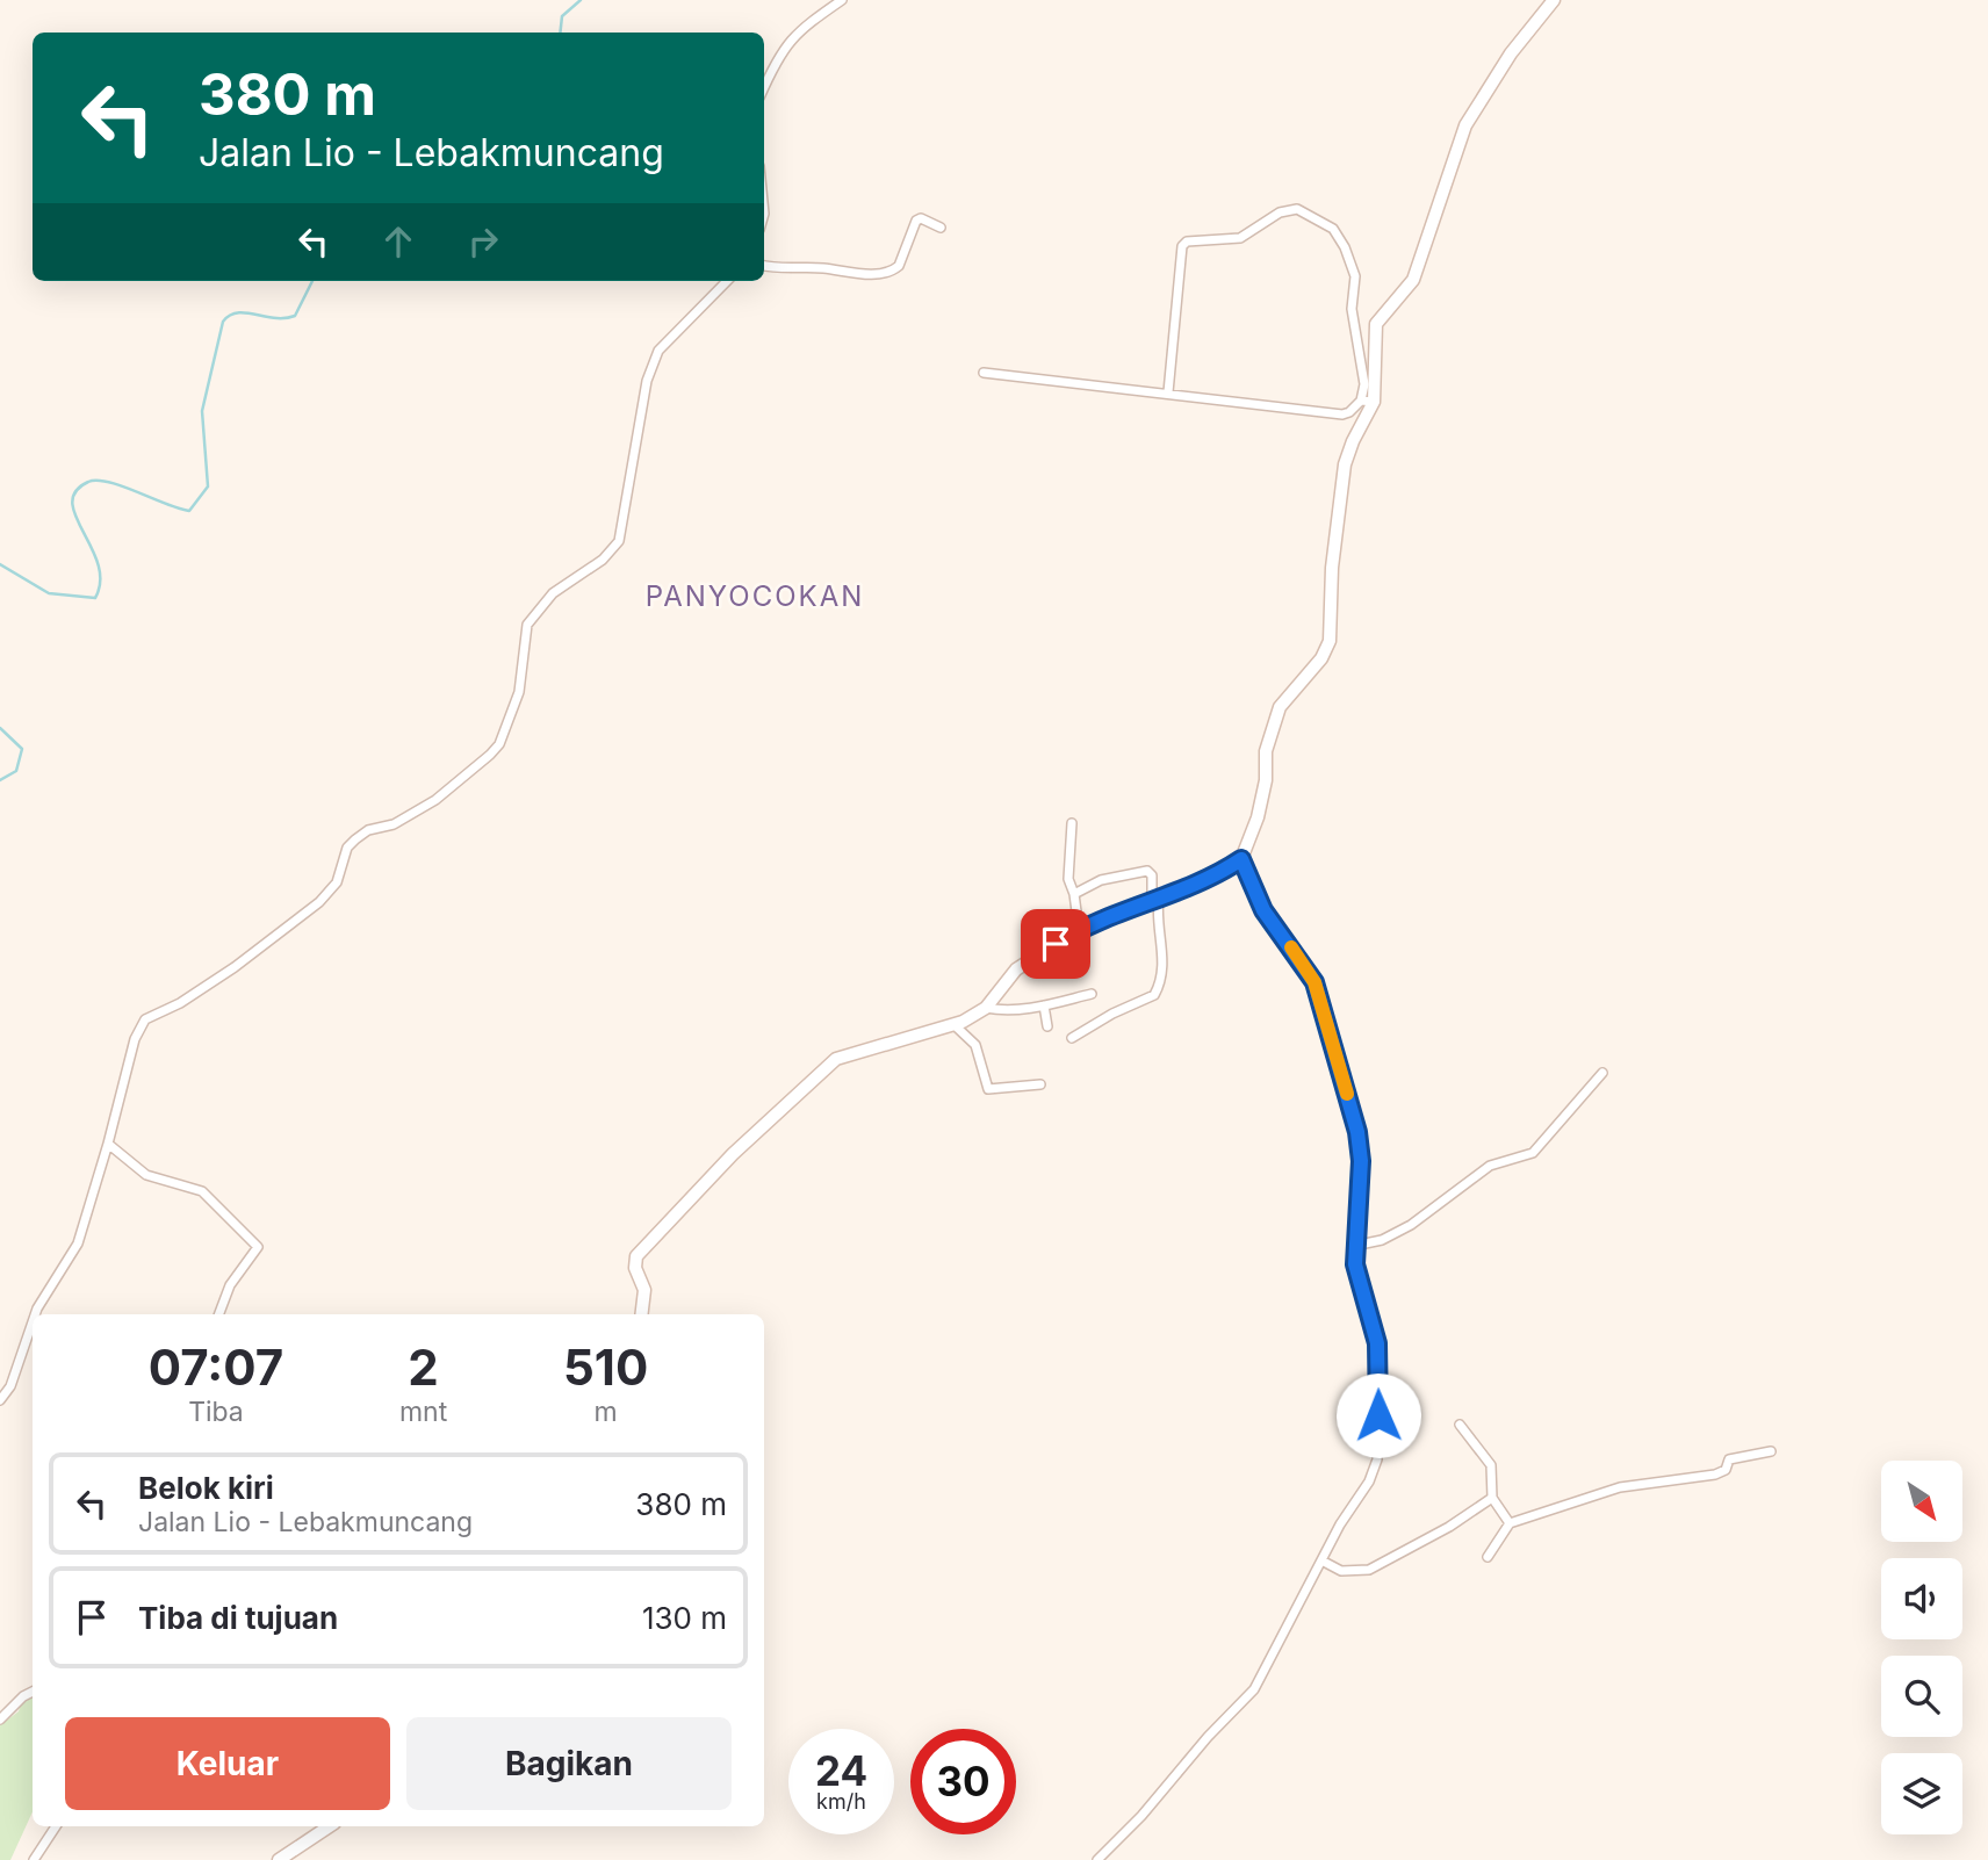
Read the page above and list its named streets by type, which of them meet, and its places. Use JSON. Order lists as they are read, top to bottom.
{
  "districts": ["PANYOCOKAN"],
  "north": "bottom right",
  "page": {
    "turn": ["380 m", "Jalan Lio - Lebakmuncang"],
    "eta": [
      "07:07",
      "Tiba",
      "2",
      "mnt",
      "510",
      "m"
    ],
    "list": [
      {
        "name": "Belok kiri",
        "note": "Jalan Lio - Lebakmuncang",
        "value": "380 m"
      },
      {
        "name": "Tiba di tujuan",
        "value": "130 m"
      }
    ],
    "buttons": ["Keluar", "Bagikan"],
    "speed": "24 km/h",
    "limit": "30"
  }
}
